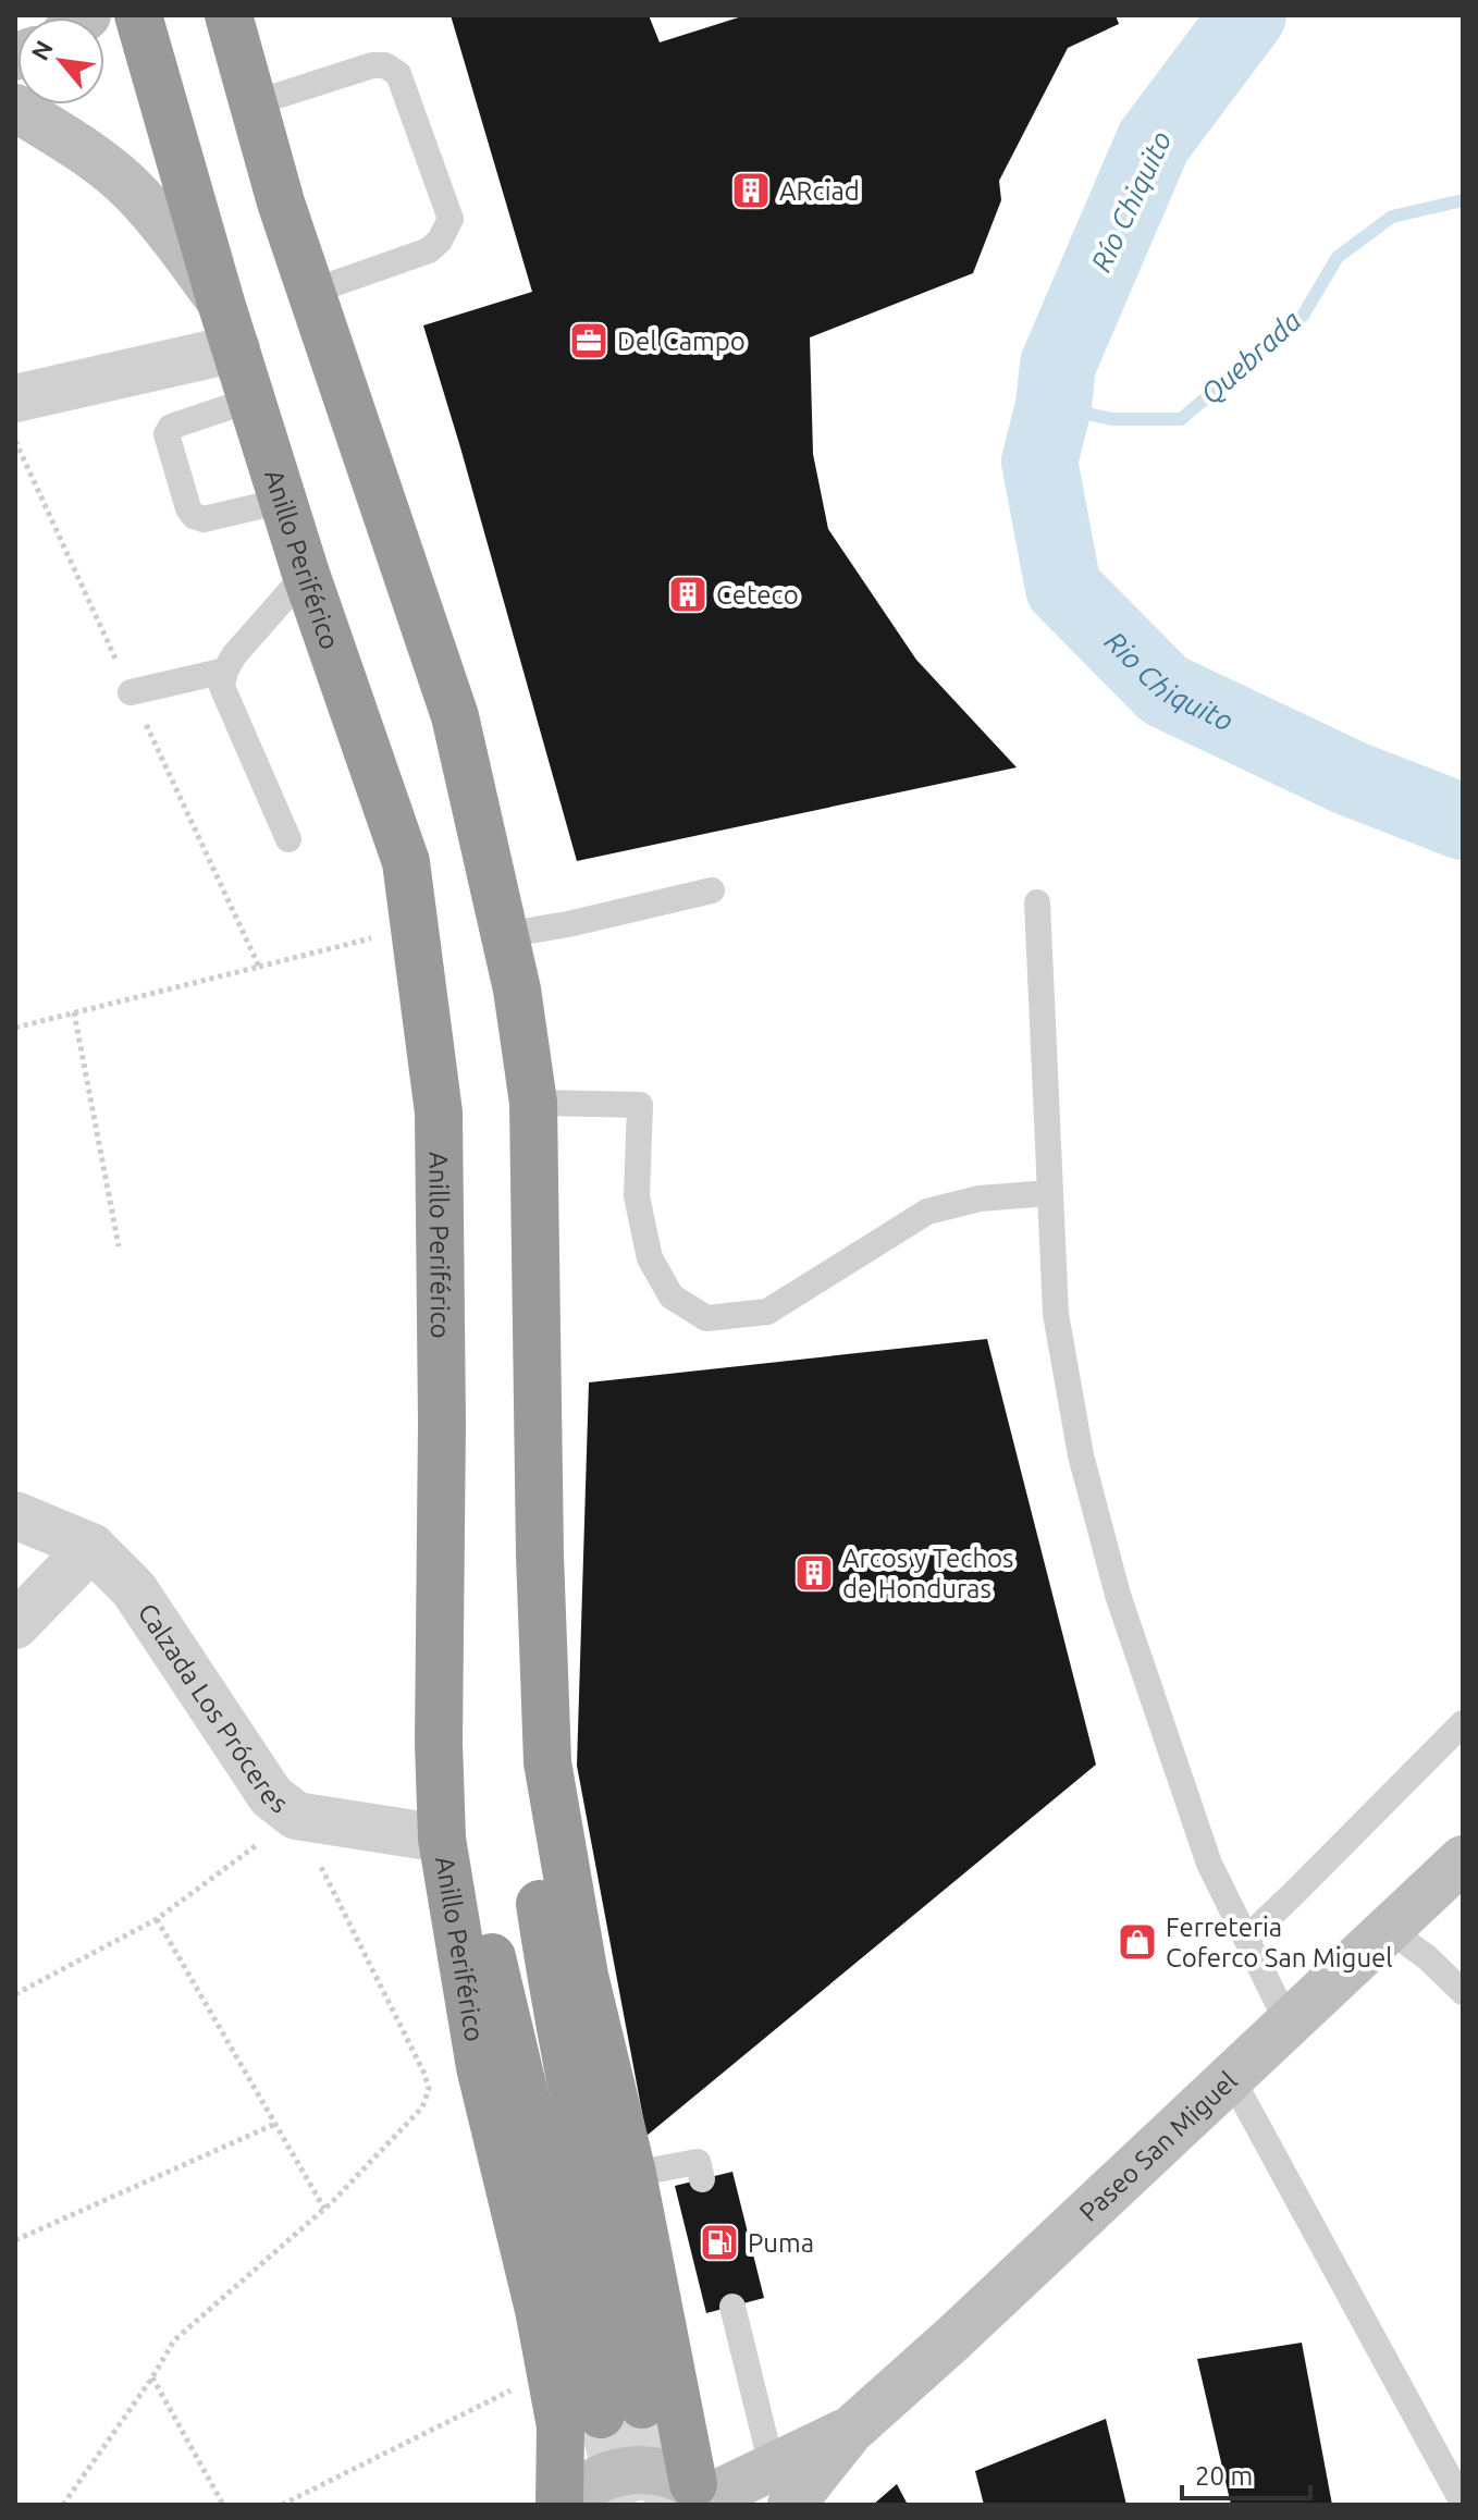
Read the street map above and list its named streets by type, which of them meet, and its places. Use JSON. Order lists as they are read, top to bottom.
{
  "streets": {
    "highway": ["Anillo Periférico"],
    "street": ["Calzada Los Próceres", "Paseo San Miguel"]
  },
  "crossings": [
    ["Anillo Periférico", "Calzada Los Próceres"]
  ],
  "water": ["Río Chiquito", "Quebrada", "Rio Chiquito"],
  "places": {
    "building": ["ARciad", "Ceteco", "Arcos y Techos de Honduras"],
    "office": ["Del Campo"],
    "shop": ["Ferreteria Coferco San Miguel"],
    "fuel station": ["Puma"]
  },
  "scale_bar": "20 m",
  "north": "top left"
}
